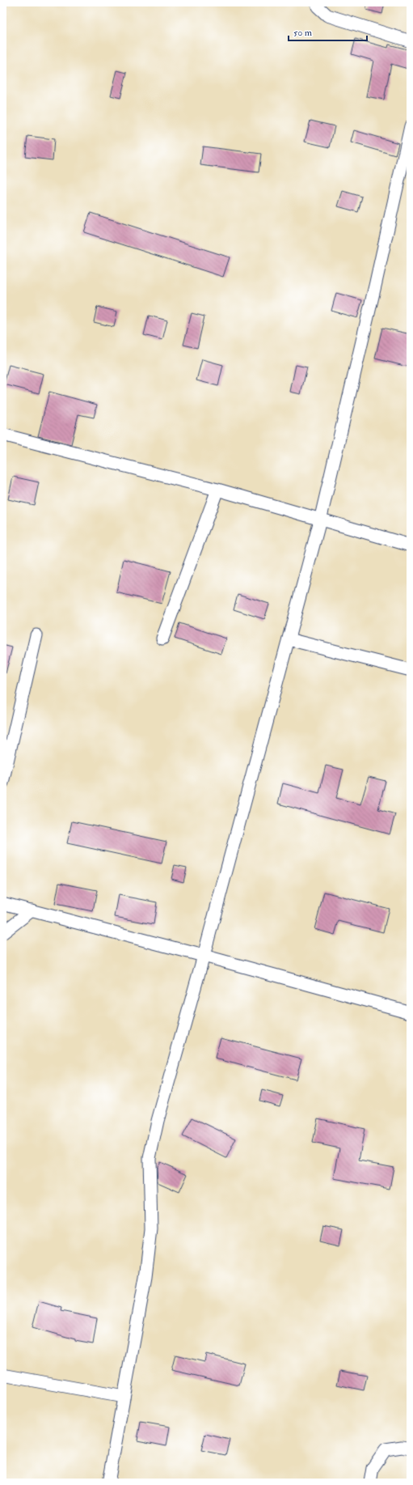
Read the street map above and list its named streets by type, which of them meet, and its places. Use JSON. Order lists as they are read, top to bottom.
{
  "scale_bar": "50 m"
}
